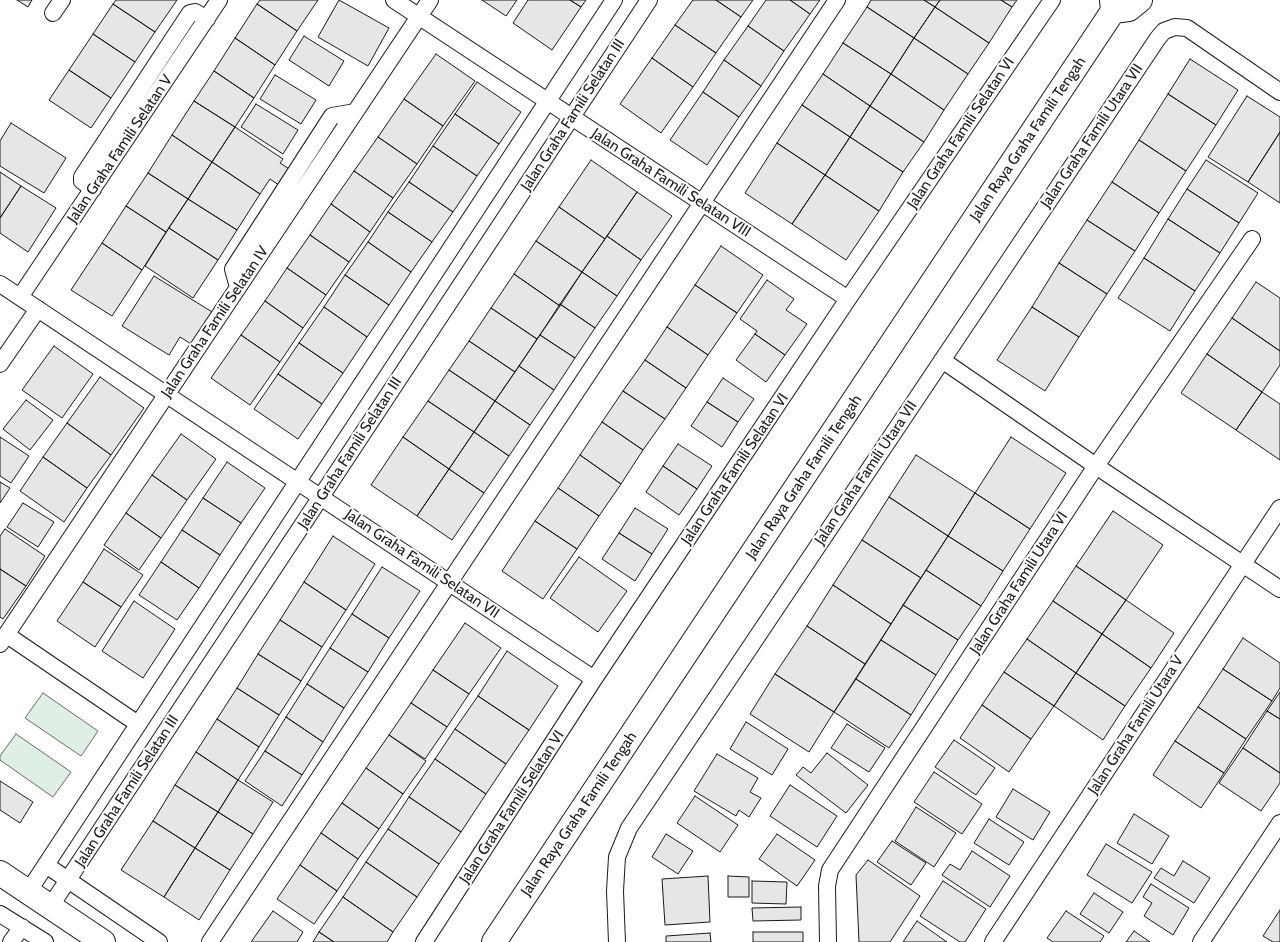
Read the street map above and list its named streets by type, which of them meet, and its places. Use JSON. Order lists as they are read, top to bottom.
{
  "streets": {
    "street": [
      "Jalan Graha Famili Selatan III",
      "Jalan Graha Famili Selatan VI",
      "Jalan Graha Famili Utara VII",
      "Jalan Raya Graha Famili Tengah",
      "Jalan Graha Famili Selatan V",
      "Jalan Graha Famili Selatan VIII",
      "Jalan Graha Famili Selatan IV",
      "Jalan Graha Famili Selatan VII",
      "Jalan Graha Famili Utara VI",
      "Jalan Graha Famili Utara V"
    ]
  },
  "crossings": [
    ["Jalan Graha Famili Selatan III", "Jalan Graha Famili Selatan VIII"],
    ["Jalan Graha Famili Selatan III", "Jalan Graha Famili Selatan VII"],
    ["Jalan Graha Famili Selatan VI", "Jalan Graha Famili Selatan VIII"],
    ["Jalan Graha Famili Selatan VI", "Jalan Graha Famili Selatan VII"],
    ["Jalan Graha Famili Selatan V", "Jalan Graha Famili Selatan VII"],
    ["Jalan Graha Famili Selatan VIII", "Jalan Graha Famili Selatan IV"],
    ["Jalan Graha Famili Selatan IV", "Jalan Graha Famili Selatan VII"]
  ]
}
